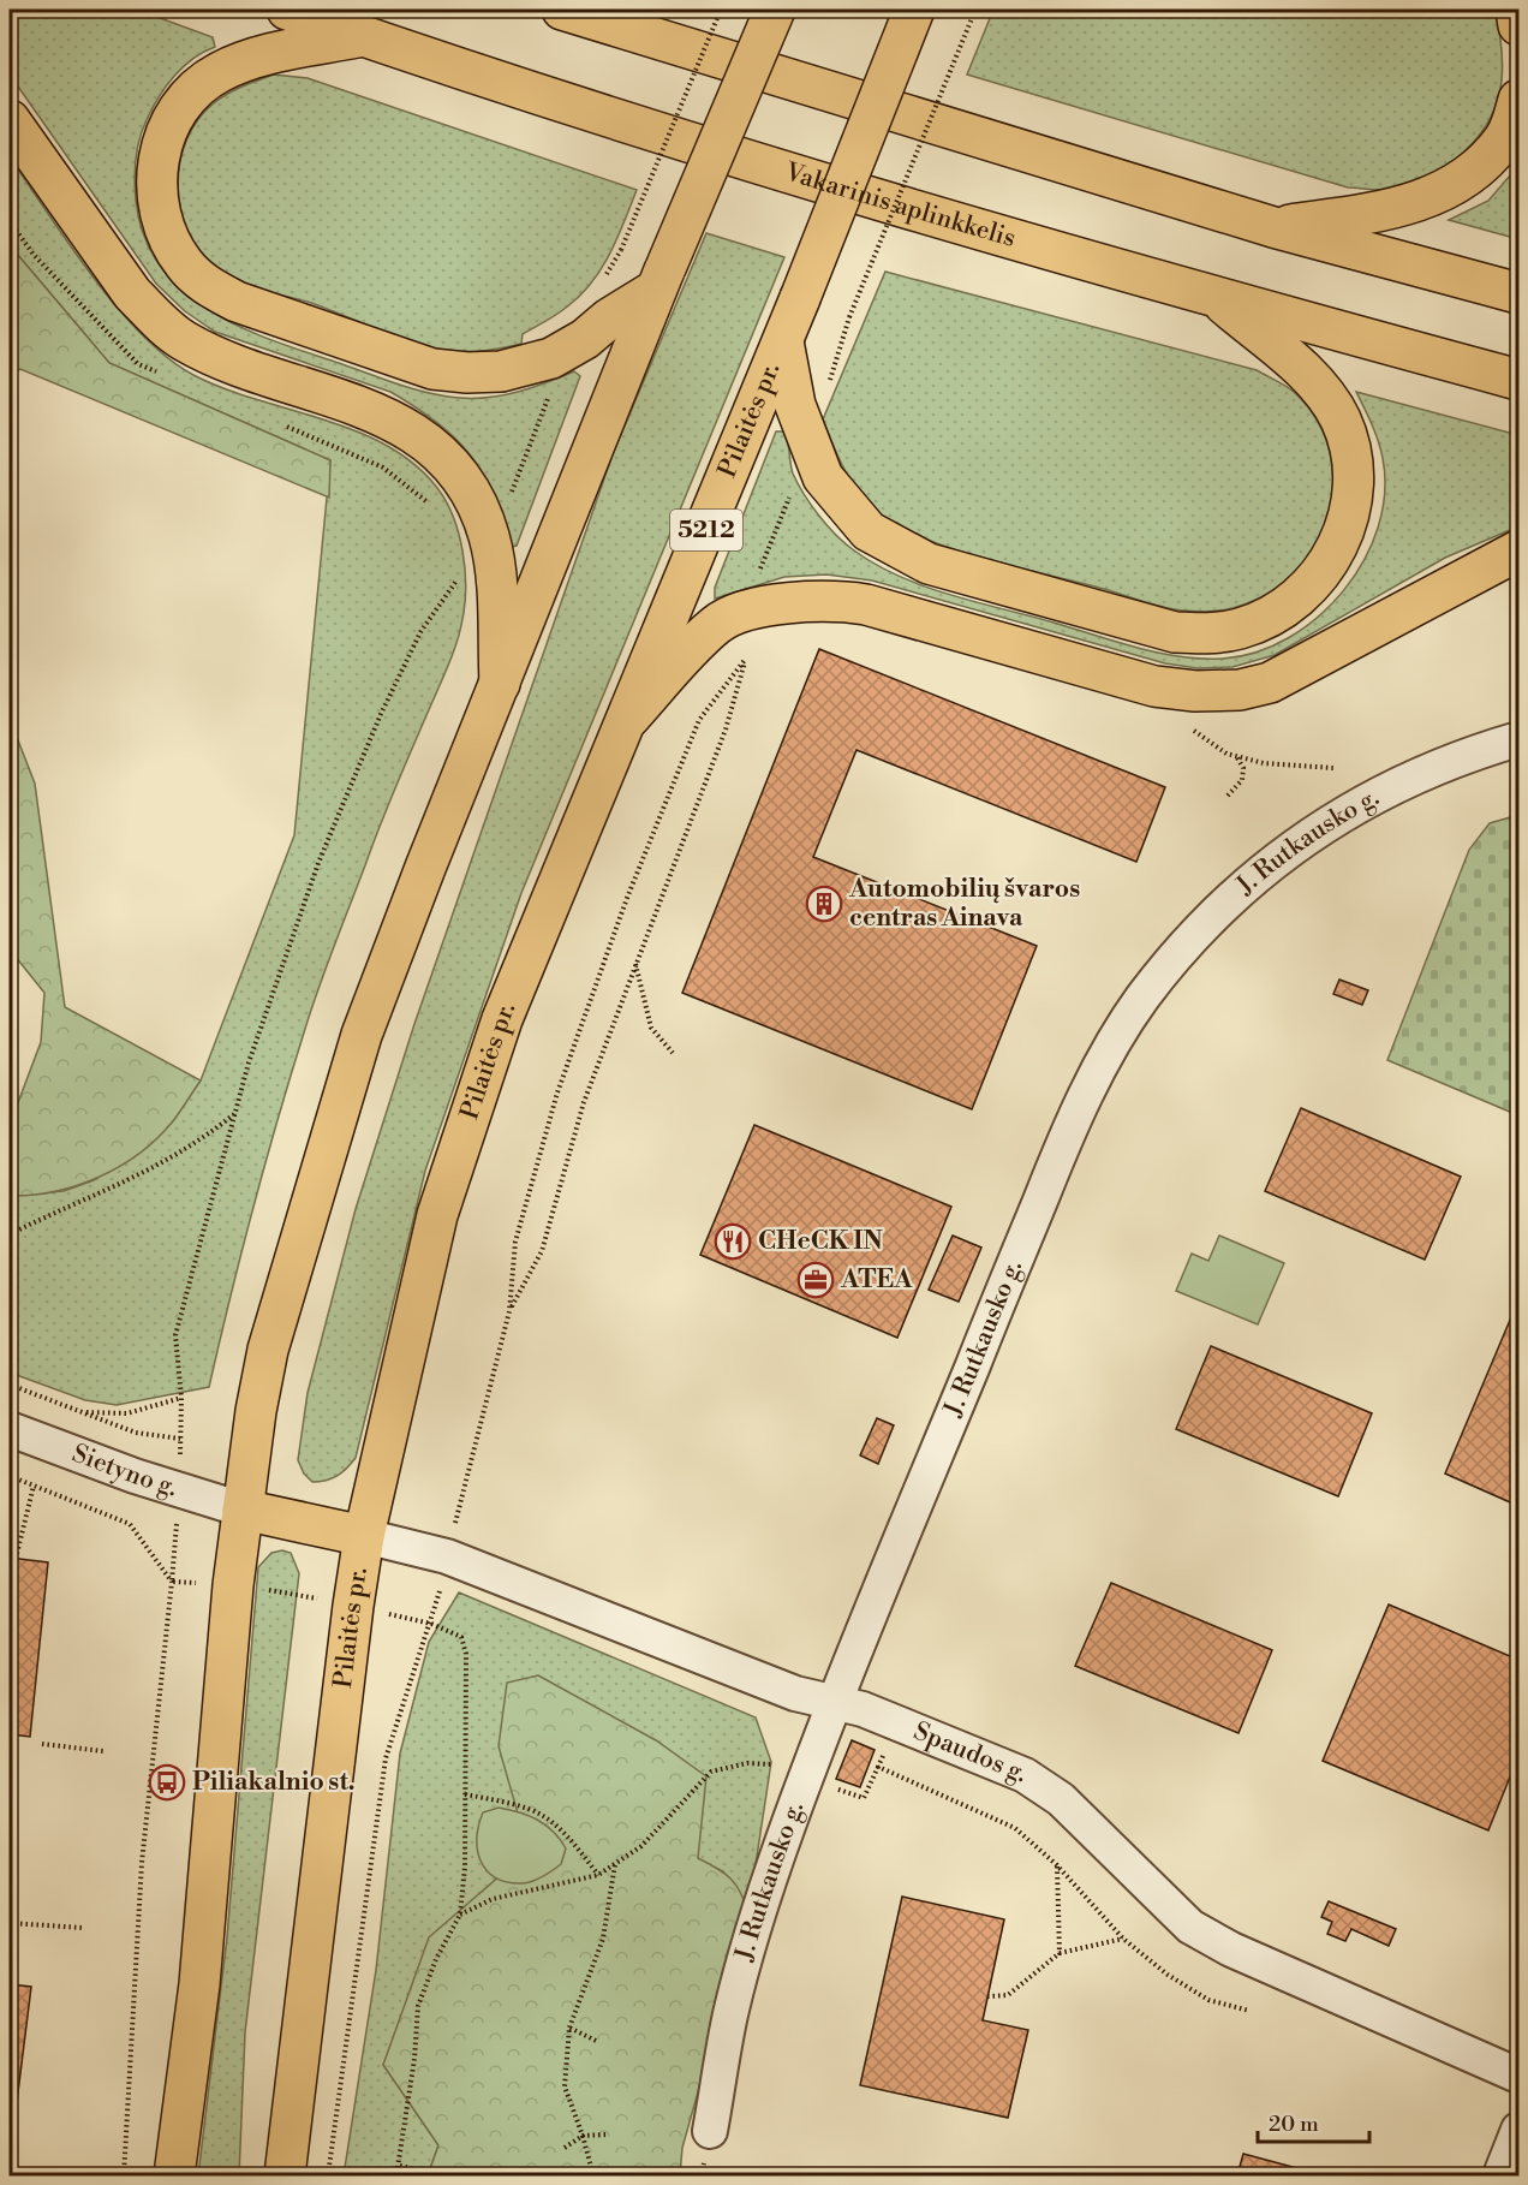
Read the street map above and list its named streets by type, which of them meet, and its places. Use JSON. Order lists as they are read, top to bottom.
{
  "streets": {
    "main road": ["Vakarinis aplinkkelis", "Pilaitės pr.", "5212"],
    "street": ["J. Rutkausko g.", "Sietyno g.", "Spaudos g."]
  },
  "crossings": [
    ["Pilaitės pr.", "Spaudos g."],
    ["J. Rutkausko g.", "Spaudos g."]
  ],
  "places": {
    "building": ["Automobilių švaros centras Ainava"],
    "restaurant": ["CHeCK IN"],
    "office": ["ATEA"],
    "bus stop": ["Piliakalnio st."]
  },
  "scale_bar": "20 m"
}
